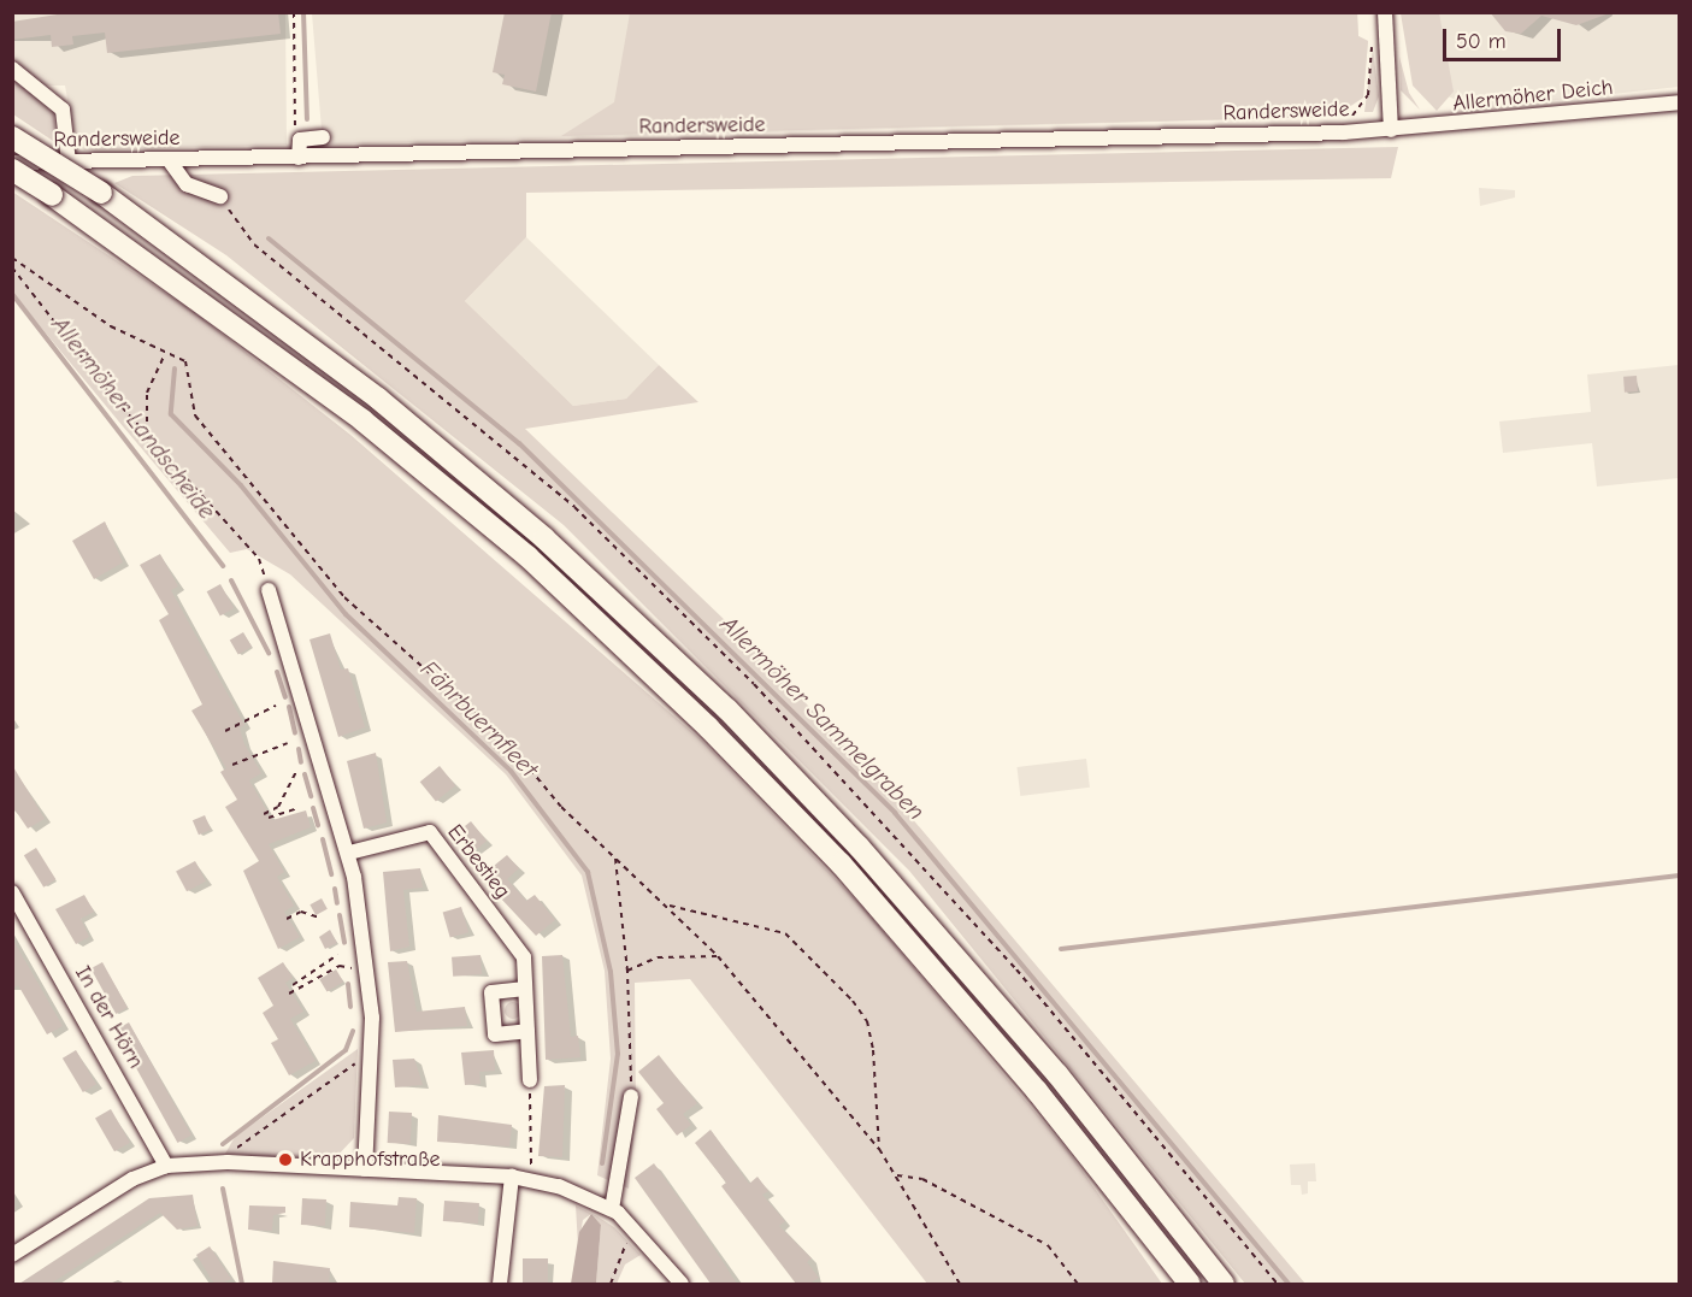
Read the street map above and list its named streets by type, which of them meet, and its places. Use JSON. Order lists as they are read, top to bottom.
{
  "streets": {
    "street": [
      "Allermöher Deich",
      "Randersweide",
      "Erbestieg",
      "In der Hörn"
    ]
  },
  "crossings": [
    ["Allermöher Deich", "Randersweide"]
  ],
  "water": ["Allermöher Landscheide", "Allermöher Sammelgraben", "Fährbuernfleet"],
  "places": ["Krapphofstraße"],
  "scale_bar": "50 m"
}
